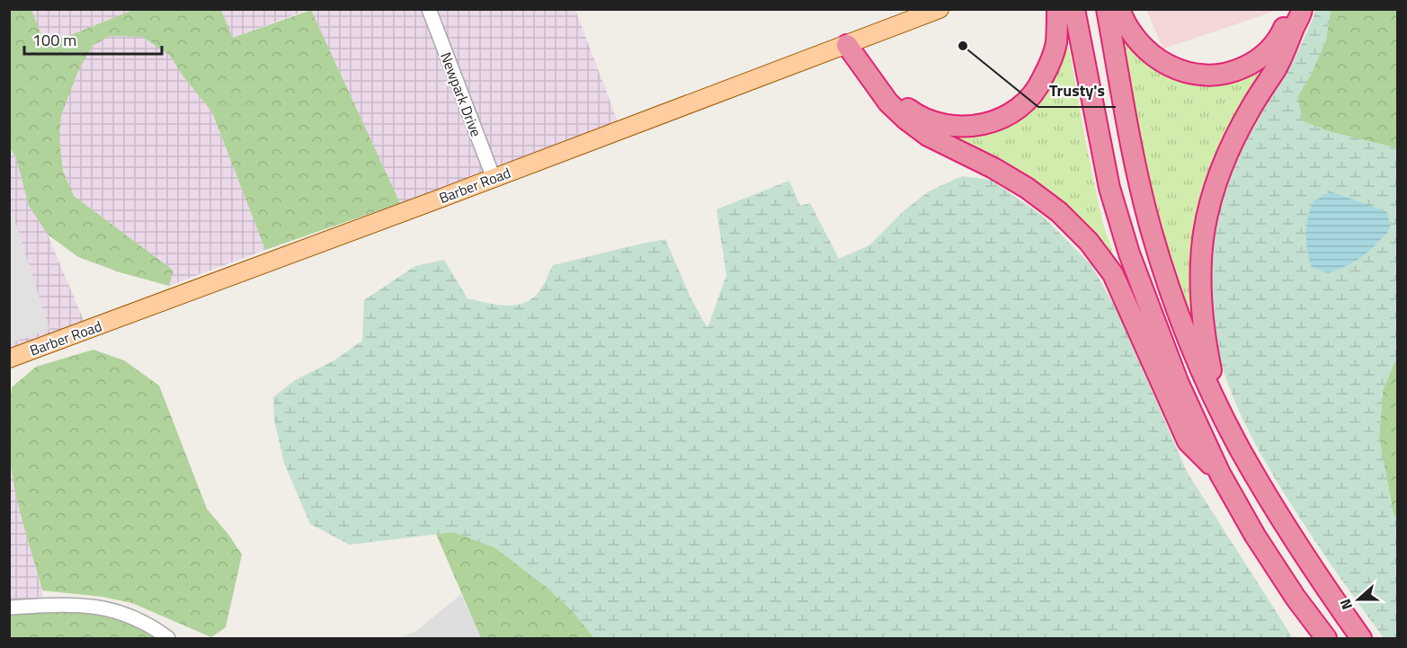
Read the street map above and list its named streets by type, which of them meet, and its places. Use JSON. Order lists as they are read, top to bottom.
{
  "streets": {
    "main road": ["Barber Road"],
    "street": ["Newpark Drive"]
  },
  "crossings": [
    ["Newpark Drive", "Barber Road"]
  ],
  "places": ["Trusty's"],
  "scale_bar": "100 m",
  "north": "left"
}
